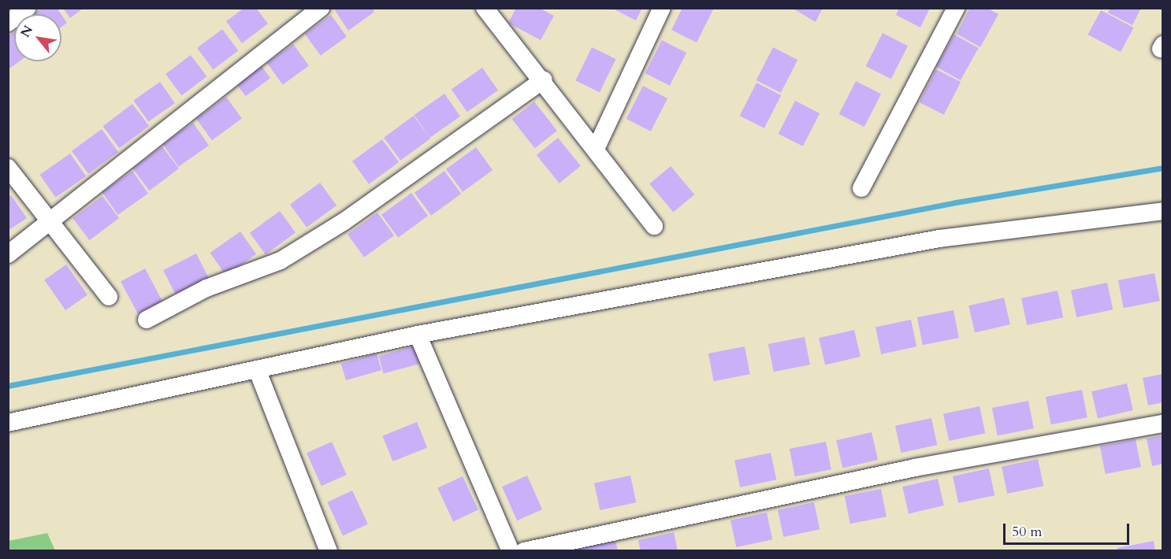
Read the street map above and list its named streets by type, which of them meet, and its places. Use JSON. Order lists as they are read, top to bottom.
{
  "scale_bar": "50 m",
  "north": "top left"
}
